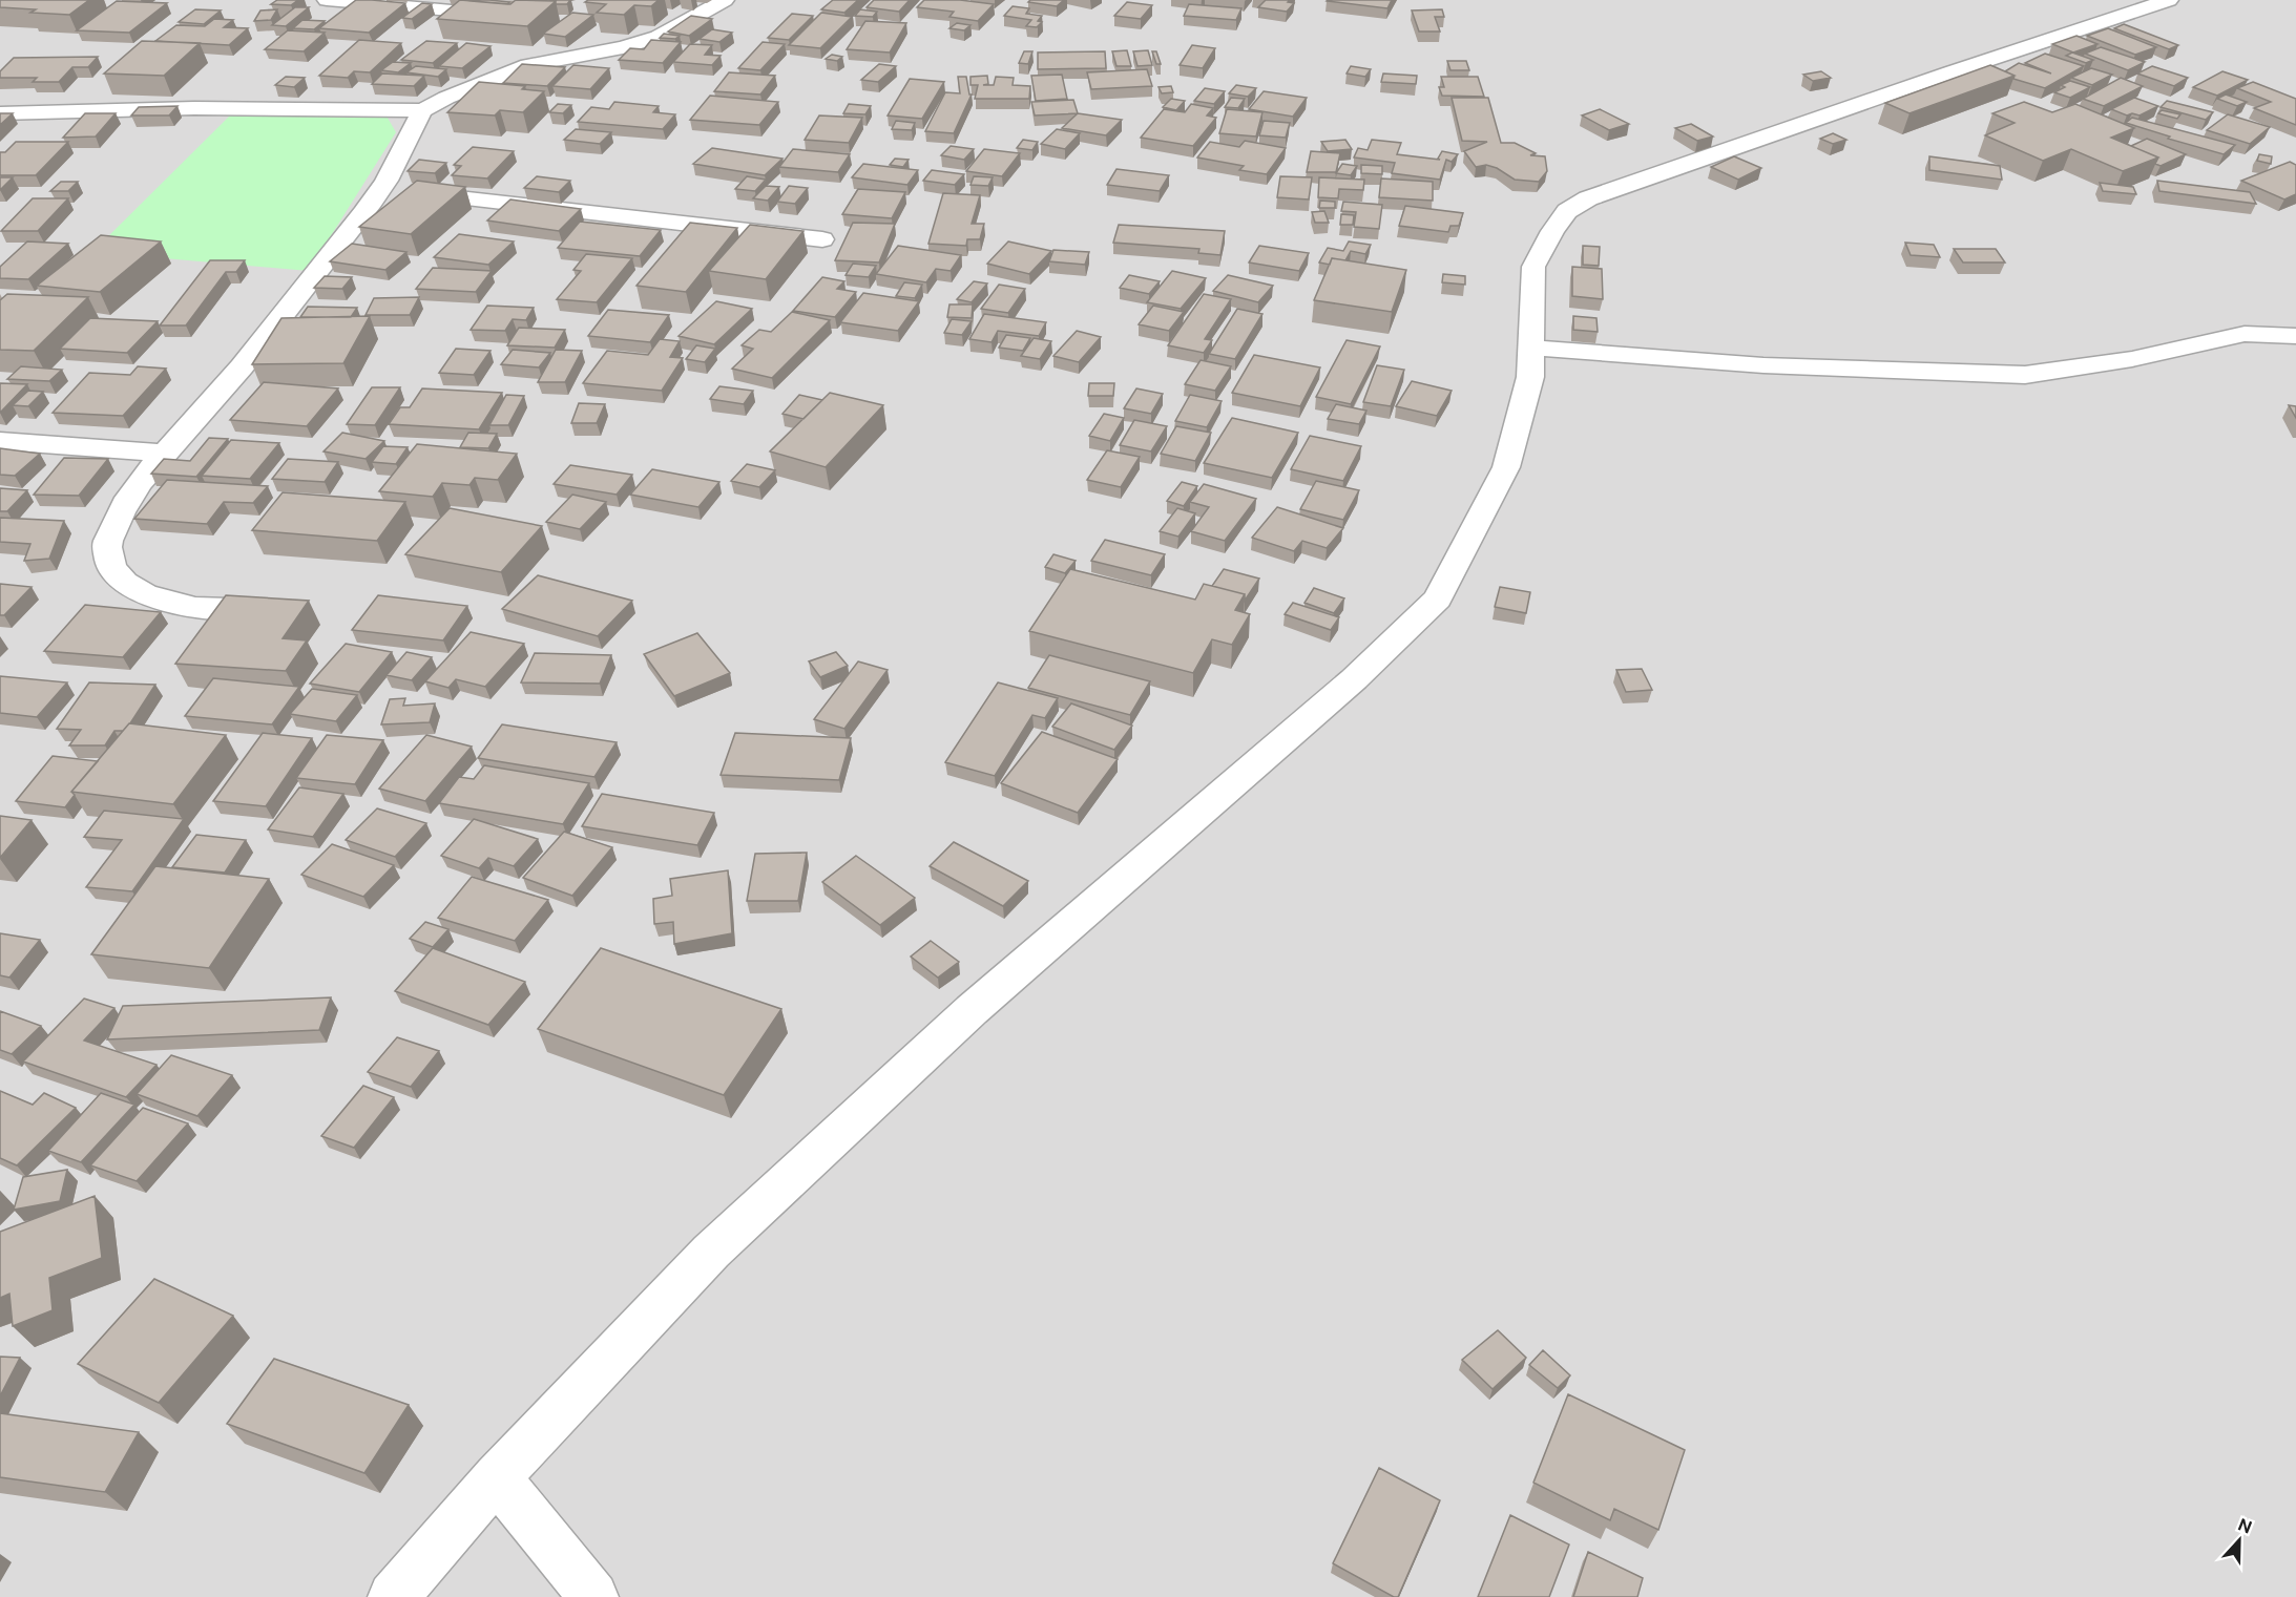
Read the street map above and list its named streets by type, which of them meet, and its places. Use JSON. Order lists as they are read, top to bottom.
{
  "north": "top"
}
